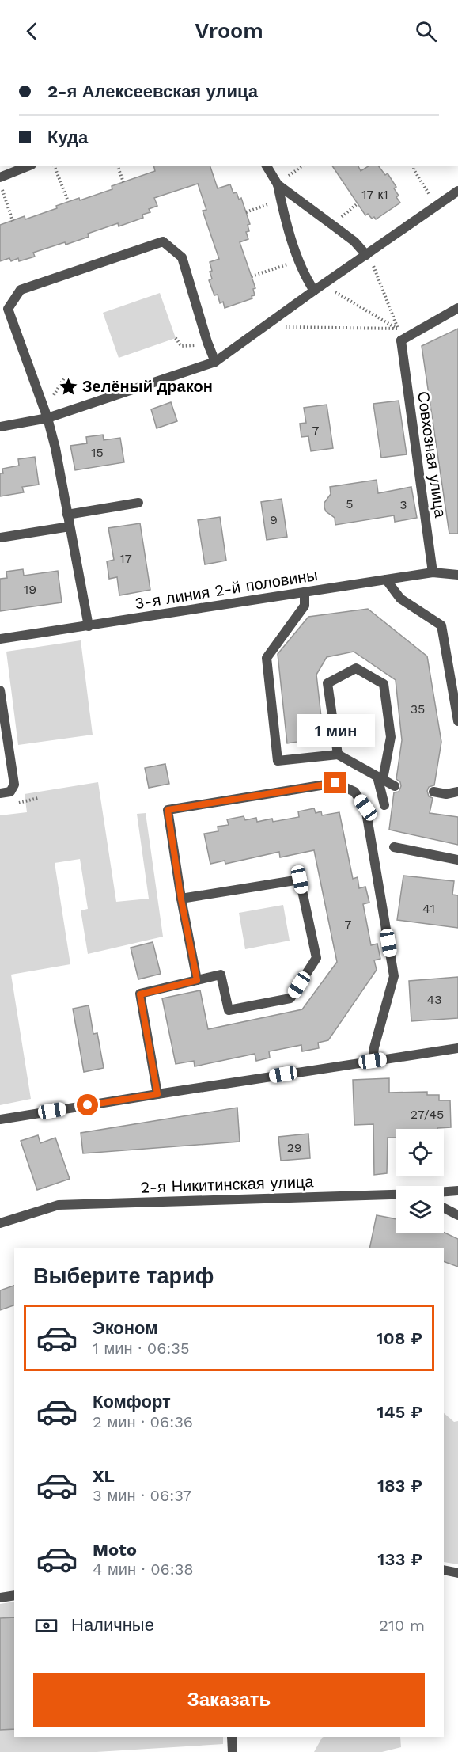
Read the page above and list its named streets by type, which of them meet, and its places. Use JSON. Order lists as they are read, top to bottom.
{
  "streets": {
    "street": ["Совхозная улица", "3-я линия 2-й половины", "2-я Никитинская улица"]
  },
  "crossings": [
    ["Совхозная улица", "3-я линия 2-й половины"]
  ],
  "places": {
    "place": ["Зелёный дракон"]
  },
  "house_numbers": [
    "17 к1",
    "7",
    "15",
    "5",
    "3",
    "9",
    "17",
    "19",
    "35",
    "41",
    "7",
    "43",
    "27/45",
    "29"
  ],
  "page": {
    "header": "Vroom",
    "banner": ["2-я Алексеевская улица", "Куда"],
    "bubble": "1 мин",
    "heading": "Выберите тариф",
    "list": [
      {
        "name": "Эконом",
        "note": "1 мин · 06:35",
        "value": "108 ₽"
      },
      {
        "name": "Комфорт",
        "note": "2 мин · 06:36",
        "value": "145 ₽"
      },
      {
        "name": "XL",
        "note": "3 мин · 06:37",
        "value": "183 ₽"
      },
      {
        "name": "Moto",
        "note": "4 мин · 06:38",
        "value": "133 ₽"
      }
    ],
    "pay": ["Наличные", "210 m"],
    "buttons": "Заказать"
  }
}
